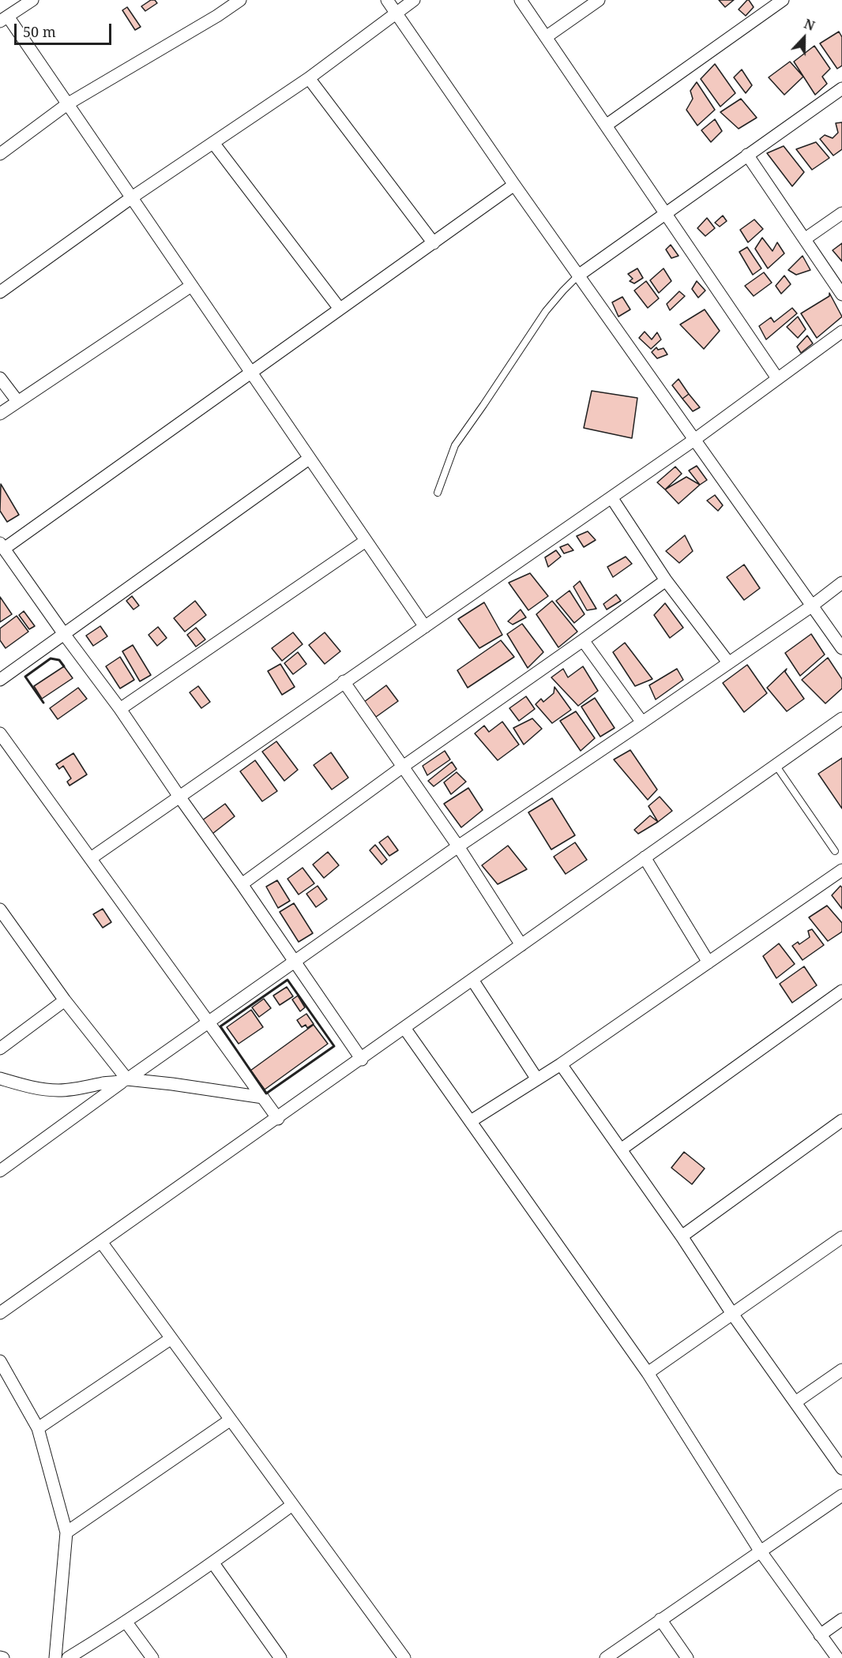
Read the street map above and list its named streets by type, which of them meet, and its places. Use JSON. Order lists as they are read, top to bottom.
{
  "scale_bar": "50 m",
  "north": "top"
}
